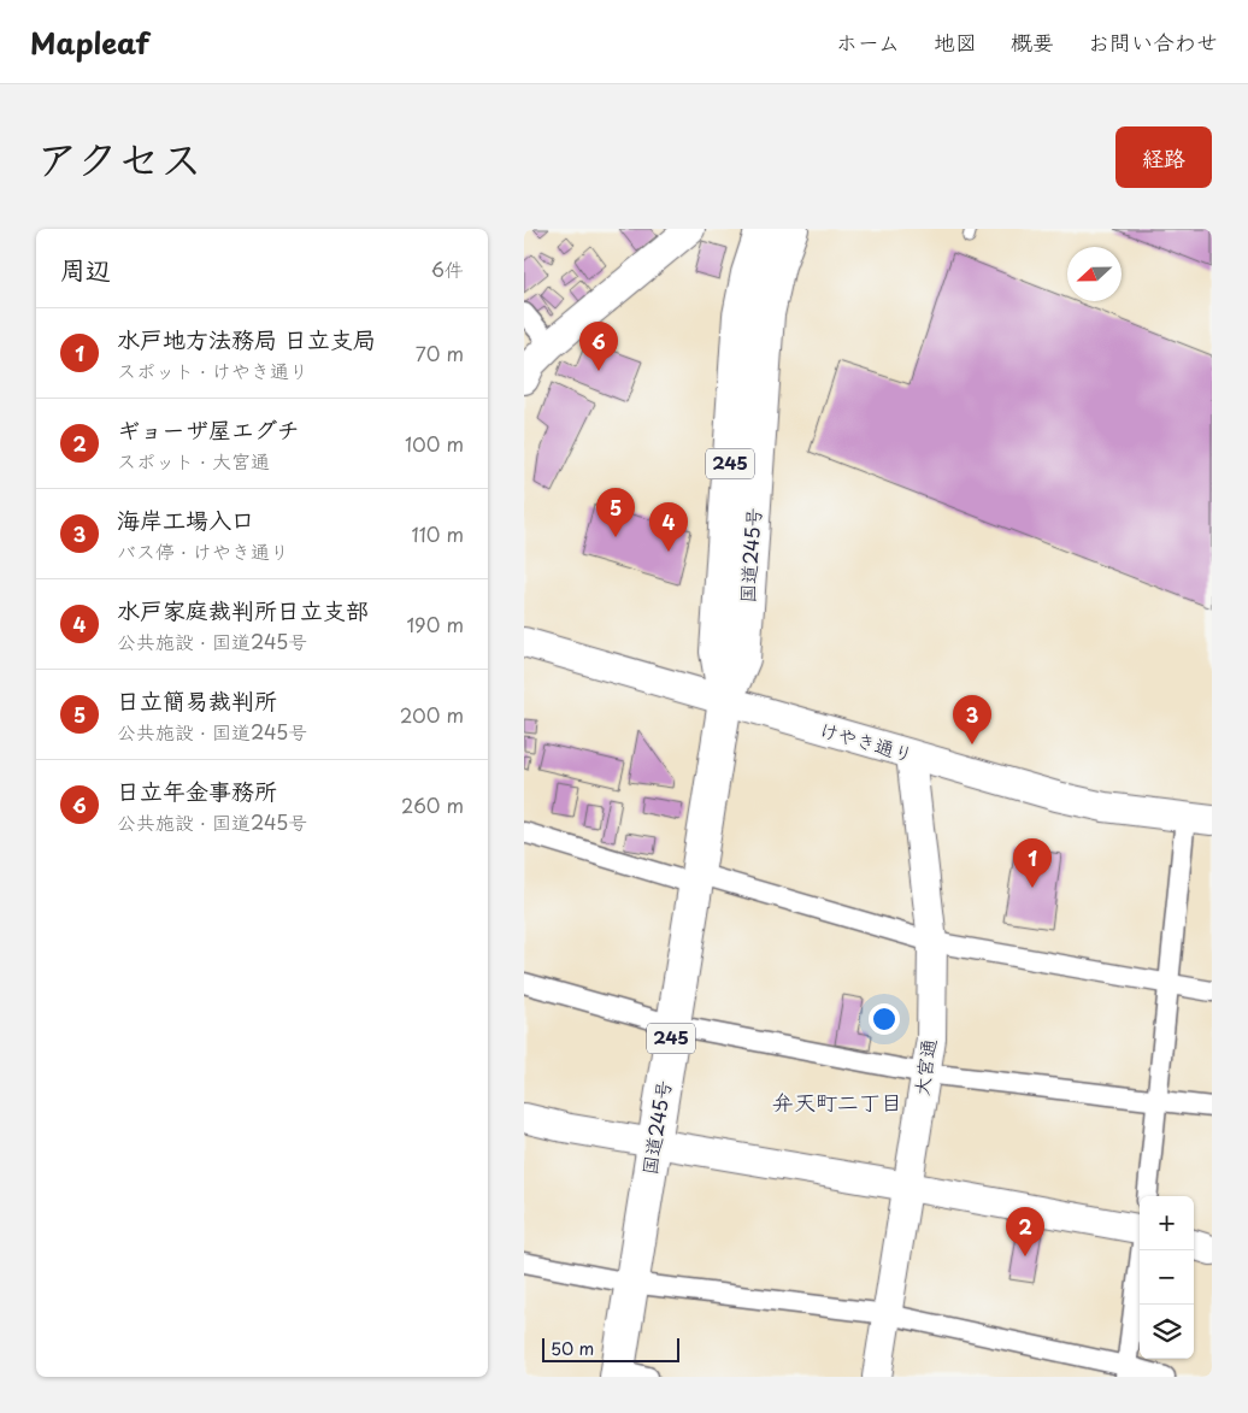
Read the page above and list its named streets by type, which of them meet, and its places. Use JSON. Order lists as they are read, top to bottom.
{
  "streets": {
    "highway": ["245", "国道245号"],
    "street": ["けやき通り", "大宮通"]
  },
  "crossings": [
    ["国道245号", "けやき通り"],
    ["けやき通り", "大宮通"]
  ],
  "districts": ["弁天町二丁目"],
  "scale_bar": "50 m",
  "north": "left",
  "page": {
    "header": "Mapleaf",
    "nav": [
      "ホーム",
      "地図",
      "概要",
      "お問い合わせ"
    ],
    "title": "アクセス",
    "buttons": "経路",
    "heading": ["周辺", "6件"],
    "list": [
      {
        "mark": "1",
        "name": "水戸地方法務局 日立支局",
        "note": "スポット · けやき通り",
        "value": "70 m"
      },
      {
        "mark": "2",
        "name": "ギョーザ屋エグチ",
        "note": "スポット · 大宮通",
        "value": "100 m"
      },
      {
        "mark": "3",
        "name": "海岸工場入口",
        "note": "バス停 · けやき通り",
        "value": "110 m"
      },
      {
        "mark": "4",
        "name": "水戸家庭裁判所日立支部",
        "note": "公共施設 · 国道245号",
        "value": "190 m"
      },
      {
        "mark": "5",
        "name": "日立簡易裁判所",
        "note": "公共施設 · 国道245号",
        "value": "200 m"
      },
      {
        "mark": "6",
        "name": "日立年金事務所",
        "note": "公共施設 · 国道245号",
        "value": "260 m"
      }
    ],
    "pins": [
      "6",
      "5",
      "4",
      "3",
      "1",
      "2"
    ],
    "map_buttons": ["+", "−"],
    "scale": "50 m"
  }
}
